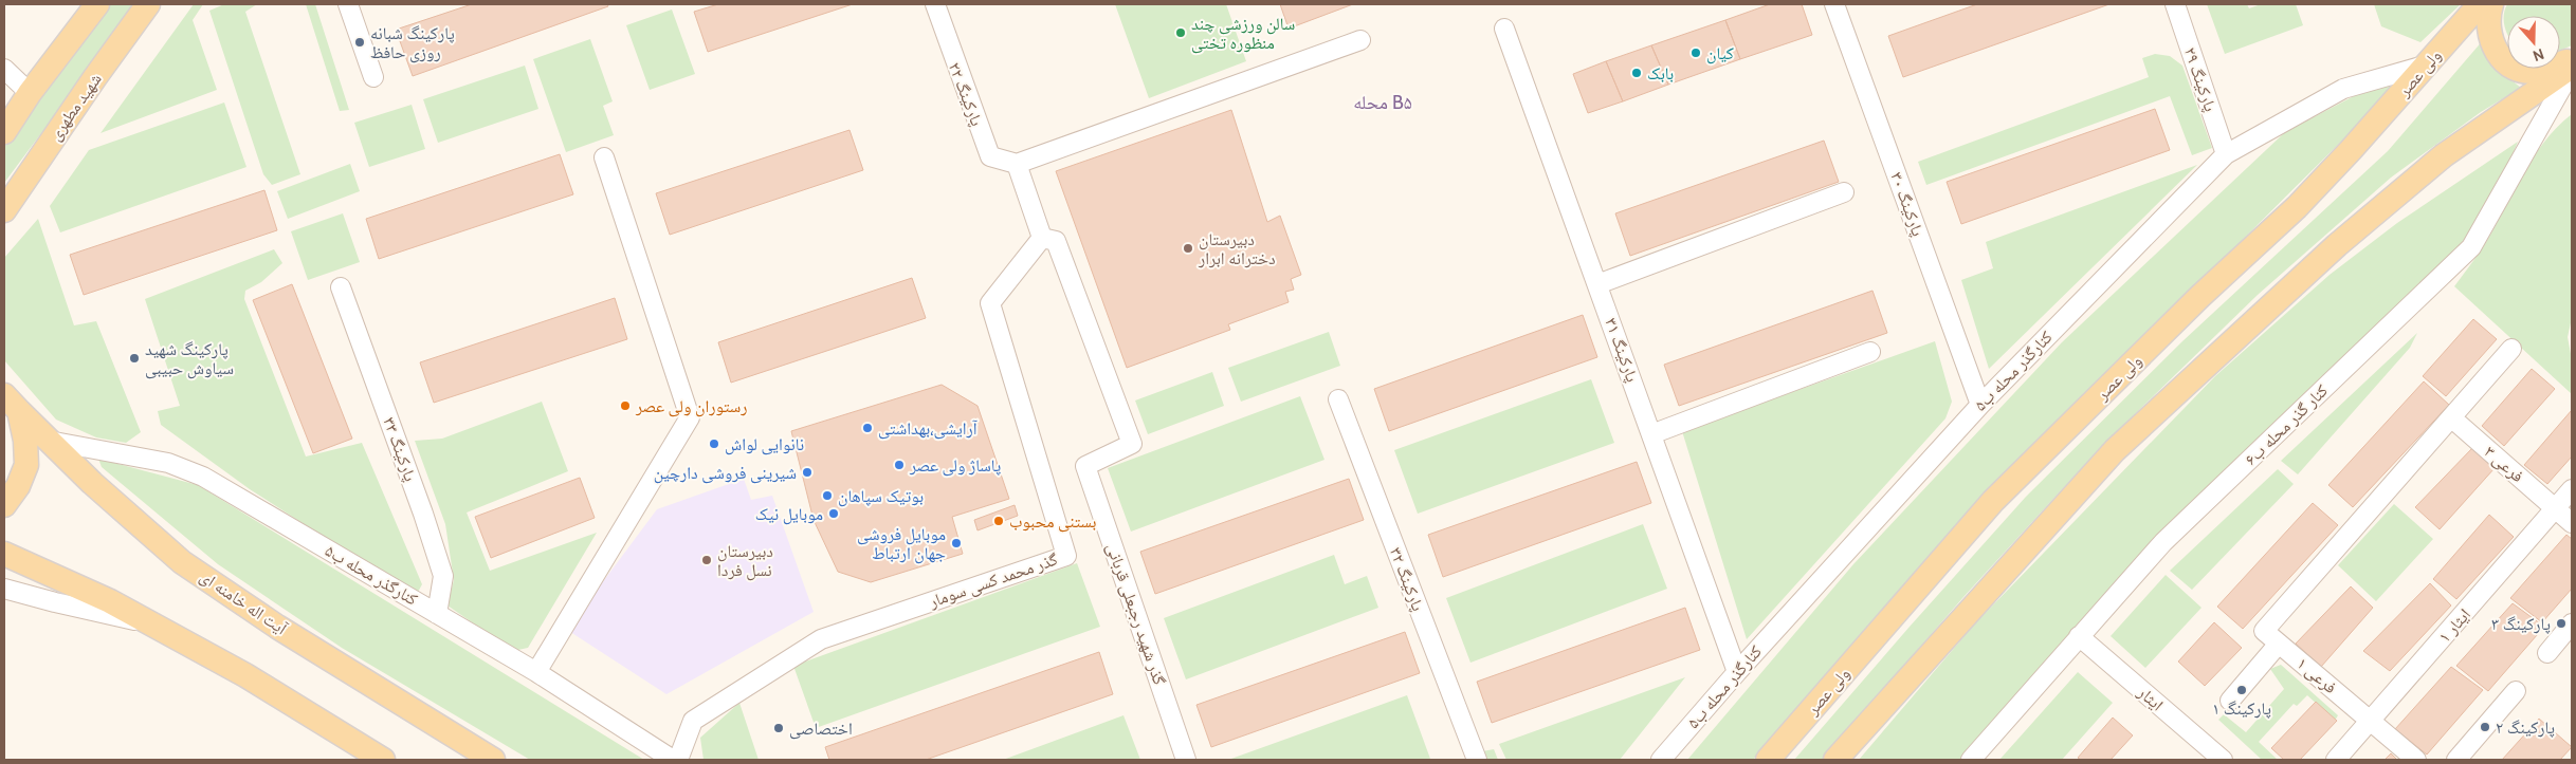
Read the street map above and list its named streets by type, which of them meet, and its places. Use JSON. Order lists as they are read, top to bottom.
{
  "streets": {
    "main road": ["ولی عصر", "شهید مطهری", "آیت اله خامنه ای"],
    "street": [
      "پارکینگ ۲۹",
      "پارکینگ ۲۲",
      "پارکینگ ۳۰",
      "پارکینگ ۳۱",
      "کنارگذر محله ب۵",
      "کنار گذر محله ب۶",
      "پارکینگ ۳۳",
      "فرعی ۳",
      "پارکینگ ۳۲",
      "گذر محمد کسی سومار",
      "گذر شهید رجبعلی قربانی",
      "ایثار ۱",
      "فرعی ۱",
      "ایثار"
    ]
  },
  "crossings": [
    ["ولی عصر", "کنارگذر محله ب۵"],
    ["پارکینگ ۲۹", "کنارگذر محله ب۵"],
    ["پارکینگ ۳۰", "کنارگذر محله ب۵"],
    ["پارکینگ ۳۱", "کنارگذر محله ب۵"],
    ["کنارگذر محله ب۵", "پارکینگ ۳۳"],
    ["کنارگذر محله ب۵", "آیت اله خامنه ای"],
    ["کنار گذر محله ب۶", "ایثار"],
    ["فرعی ۳", "ایثار ۱"],
    ["فرعی ۳", "فرعی ۱"],
    ["گذر محمد کسی سومار", "گذر شهید رجبعلی قربانی"],
    ["ایثار ۱", "فرعی ۱"]
  ],
  "districts": ["محله B۵"],
  "places": [
    "سالن ورزشی چند منظوره تختی",
    "پارکینگ شبانه روزی حافظ",
    "کیان",
    "بابک",
    "دبیرستان دخترانه ابرار",
    "پارکینگ شهید سیاوش حبیبی",
    "رستوران ولی عصر",
    "آرایشی،بهداشتی",
    "نانوایی لواش",
    "پاساژ ولی عصر",
    "شیرینی فروشی دارچین",
    "بوتیک سپاهان",
    "موبایل نیک",
    "بستنی محبوب",
    "موبایل فروشی جهان ارتباط",
    "دبیرستان نسل فردا",
    "پارکینگ ۳",
    "پارکینگ ۱",
    "پارکینگ ۲",
    "اختصاصی"
  ],
  "north": "bottom"
}
